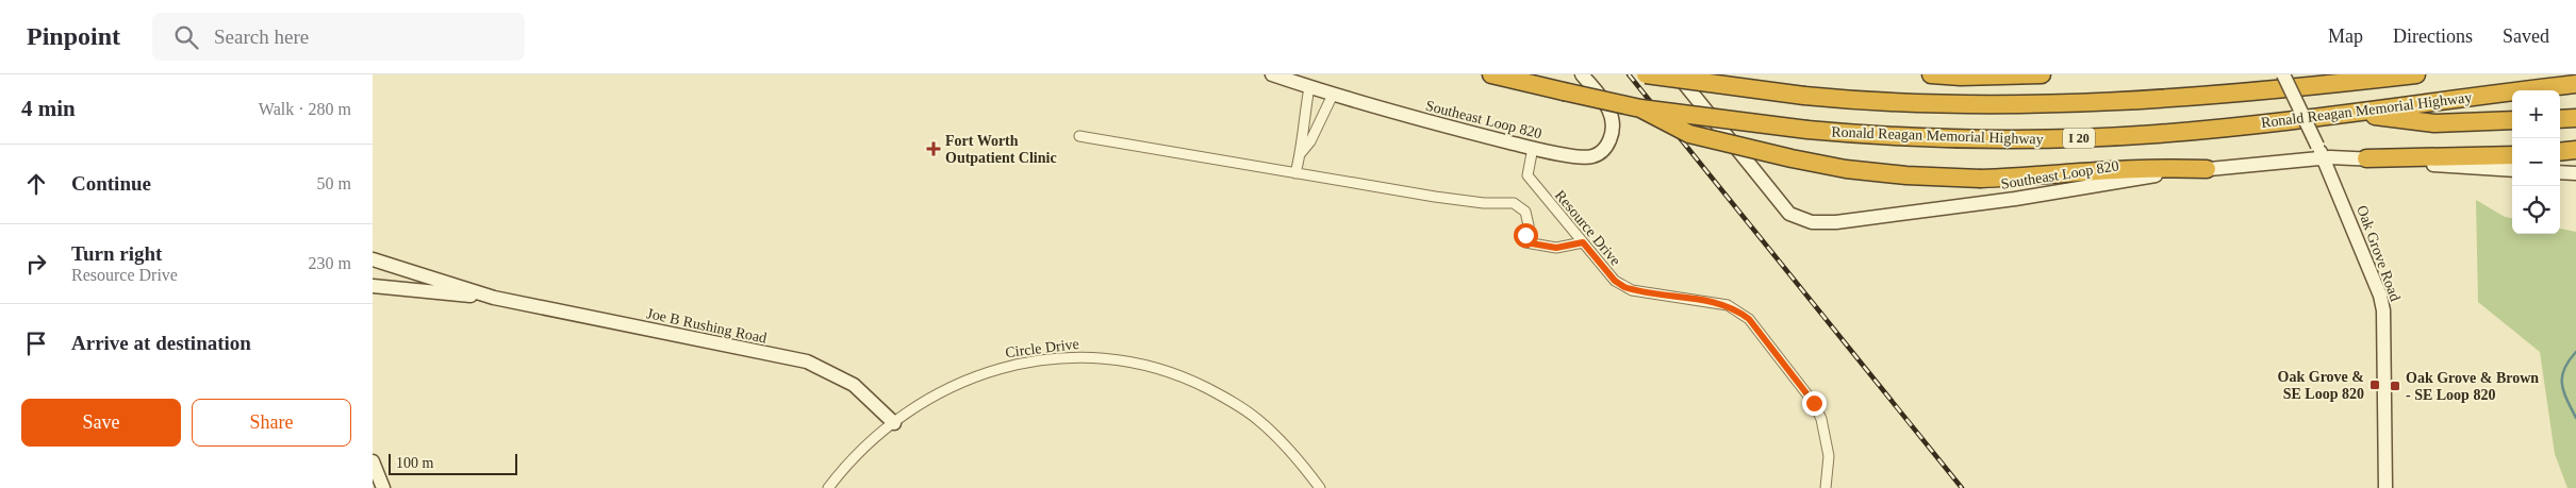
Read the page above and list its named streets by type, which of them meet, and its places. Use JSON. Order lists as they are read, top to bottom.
{
  "streets": {
    "highway": ["Ronald Reagan Memorial Highway", "I 20"],
    "main road": ["Southeast Loop 820", "Oak Grove Road", "Joe B Rushing Road"],
    "street": ["Resource Drive", "Circle Drive"]
  },
  "crossings": [
    ["Southeast Loop 820", "Resource Drive"],
    ["Southeast Loop 820", "Oak Grove Road"],
    ["Joe B Rushing Road", "Circle Drive"]
  ],
  "places": {
    "health": ["Fort Worth Outpatient Clinic"],
    "transit": ["Oak Grove & SE Loop 820", "Oak Grove & Brown - SE Loop 820"]
  },
  "scale_bar": "100 m",
  "page": {
    "header": "Pinpoint",
    "search": "Search here",
    "nav": ["Map", "Directions", "Saved"],
    "heading": ["4 min", "Walk · 280 m"],
    "map_buttons": ["+", "−"],
    "list": [
      ["Continue", "50 m"],
      ["Turn right", "Resource Drive", "230 m"],
      "Arrive at destination"
    ],
    "buttons": ["Save", "Share"],
    "scale": "100 m"
  }
}
